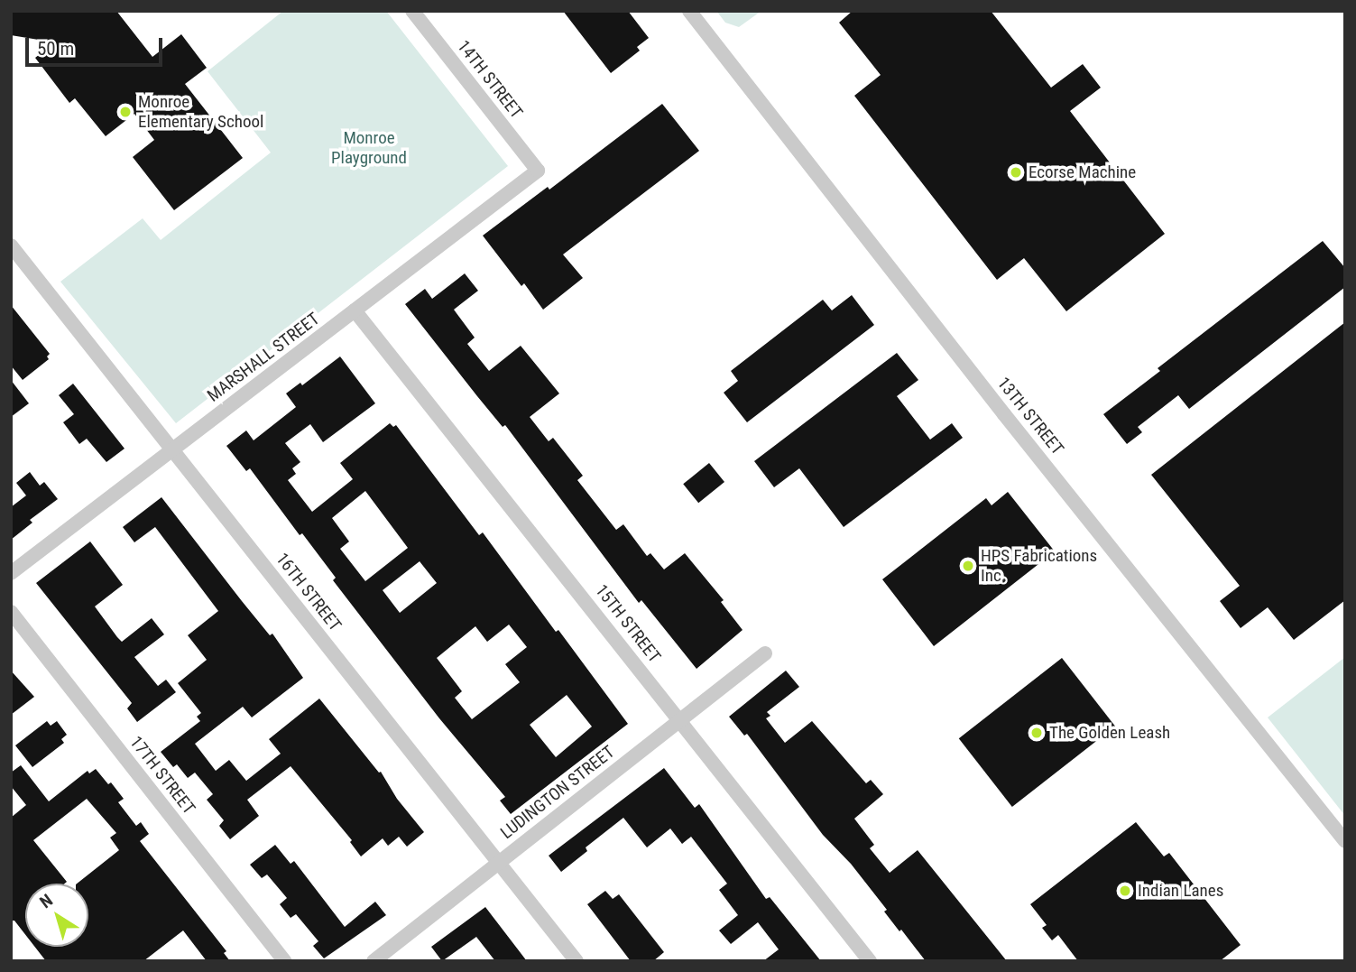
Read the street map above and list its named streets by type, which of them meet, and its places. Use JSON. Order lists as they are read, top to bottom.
{
  "streets": {
    "street": [
      "14TH STREET",
      "MARSHALL STREET",
      "13TH STREET",
      "16TH STREET",
      "15TH STREET",
      "17TH STREET",
      "LUDINGTON STREET"
    ]
  },
  "crossings": [
    ["14TH STREET", "MARSHALL STREET"],
    ["MARSHALL STREET", "16TH STREET"],
    ["MARSHALL STREET", "15TH STREET"],
    ["16TH STREET", "LUDINGTON STREET"],
    ["15TH STREET", "LUDINGTON STREET"]
  ],
  "parks": ["Monroe Playground"],
  "places": [
    "Monroe Elementary School",
    "Ecorse Machine",
    "HPS Fabrications Inc.",
    "The Golden Leash",
    "Indian Lanes"
  ],
  "scale_bar": "50 m",
  "north": "top left"
}
